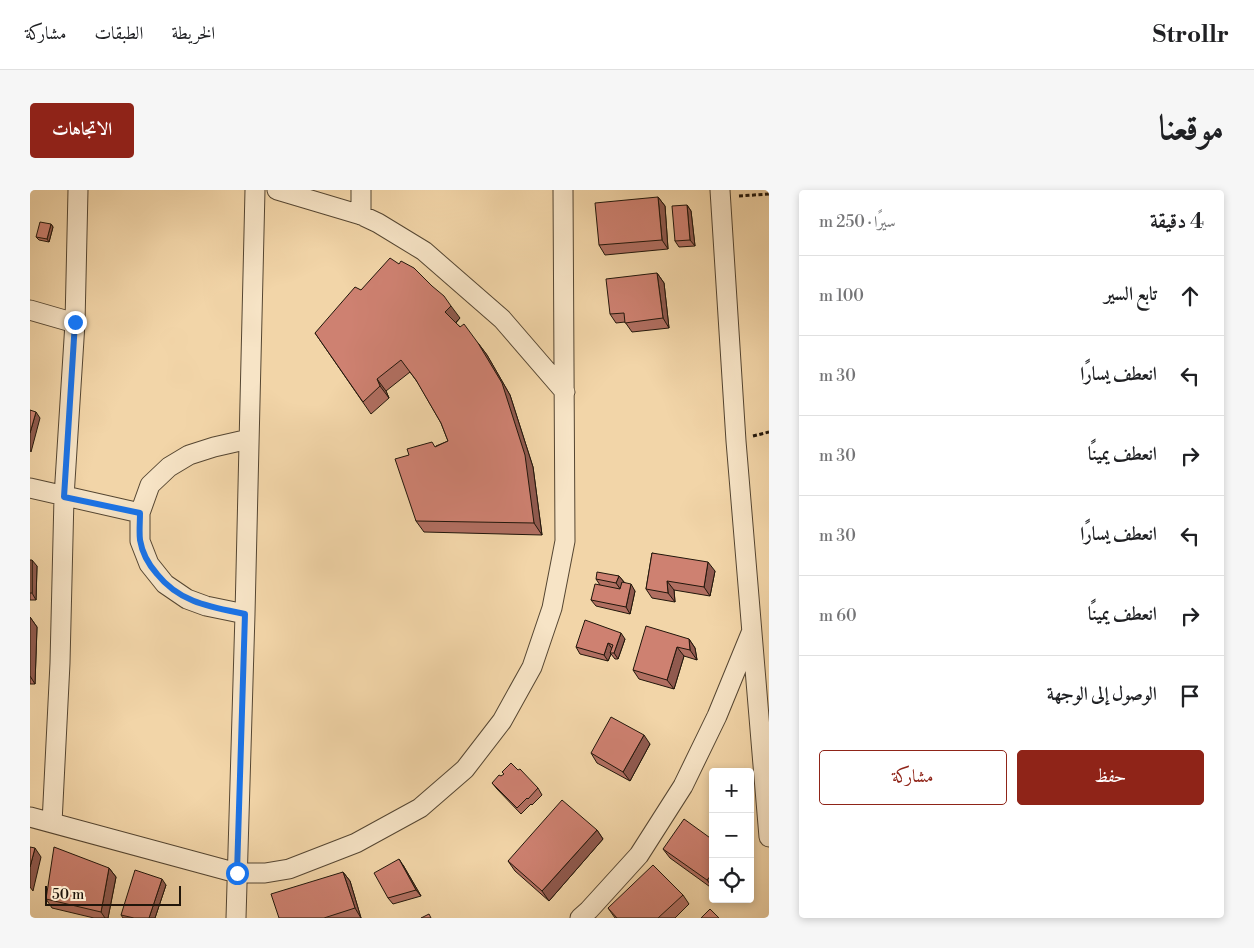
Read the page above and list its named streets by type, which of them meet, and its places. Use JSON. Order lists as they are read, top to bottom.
{
  "scale_bar": "50 m",
  "page": {
    "header": "Strollr",
    "nav": ["الخريطة", "الطبقات", "مشاركة"],
    "title": "موقعنا",
    "buttons": [
      "الاتجاهات",
      ["حفظ", "مشاركة"]
    ],
    "heading": ["4 دقيقة", "سيرًا · 250 m"],
    "list": [
      ["تابع السير", "100 m"],
      ["انعطف يسارًا", "30 m"],
      ["انعطف يمينًا", "30 m"],
      ["انعطف يسارًا", "30 m"],
      ["انعطف يمينًا", "60 m"],
      "الوصول إلى الوجهة"
    ],
    "map_buttons": ["+", "−"],
    "scale": "50 m"
  }
}
